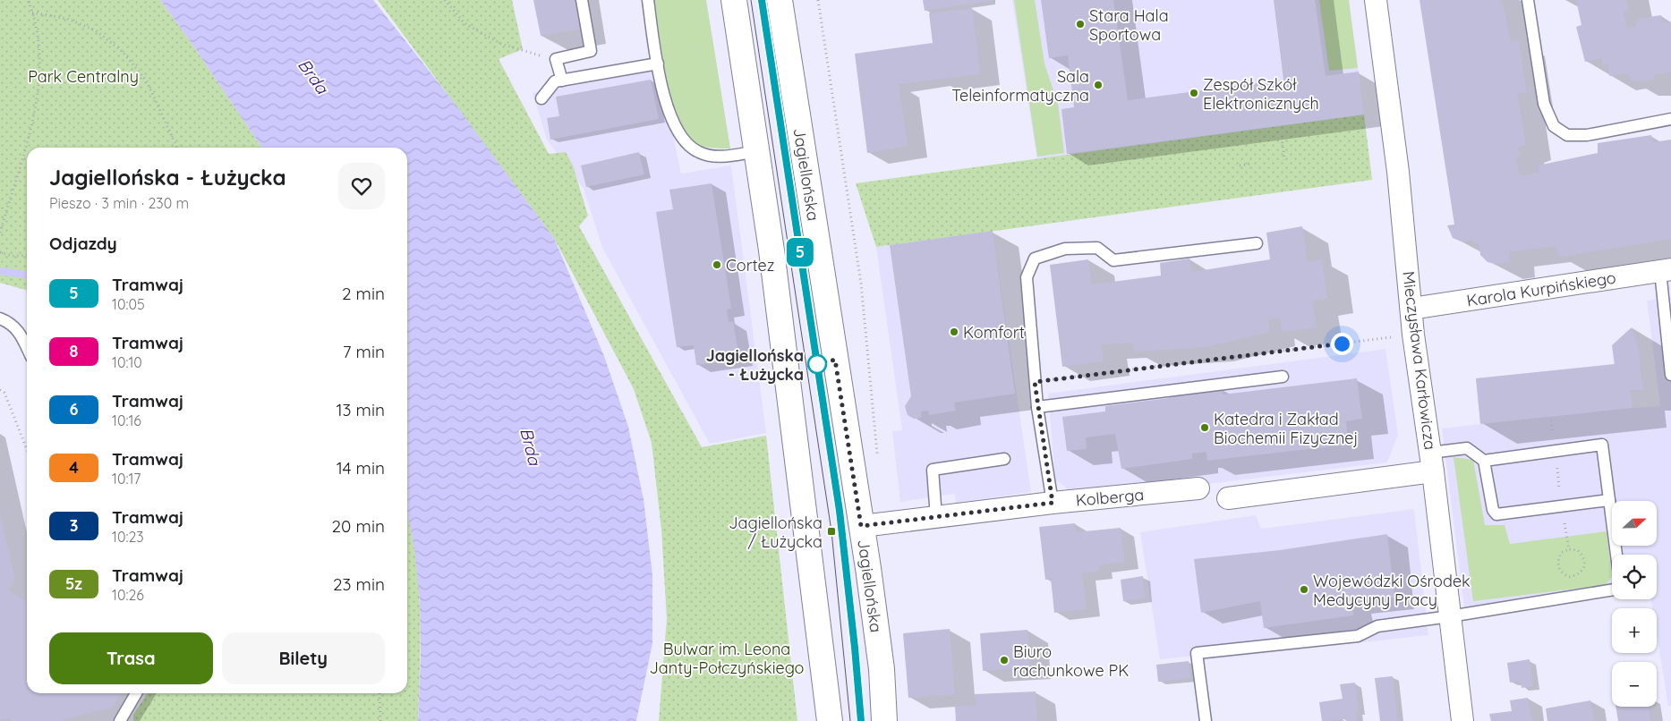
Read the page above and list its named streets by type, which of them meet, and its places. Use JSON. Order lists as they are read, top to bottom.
{
  "streets": {
    "main road": ["Jagiellońska"],
    "street": ["Karola Kurpińskiego", "Mieczysława Karłowicza", "Kolberga"]
  },
  "crossings": [
    ["Jagiellońska", "Kolberga"],
    ["Karola Kurpińskiego", "Mieczysława Karłowicza"]
  ],
  "water": ["Brda"],
  "parks": ["Park Centralny", "Bulwar im. Leona Janty-Połczyńskiego"],
  "places": {
    "other": [
      "Stara Hala Sportowa",
      "Sala Teleinformatyczna",
      "Zespół Szkół Elektronicznych",
      "Cortez",
      "Komfort",
      "Jagiellońska - Łużycka",
      "Katedra i Zakład Biochemii Fizycznej",
      "Wojewódzki Ośrodek Medycyny Pracy",
      "Biuro rachunkowe PK"
    ],
    "transit": ["Jagiellońska / Łużycka"]
  },
  "lines": ["tram line 5"],
  "north": "right",
  "page": {
    "on_map": "5",
    "heading": [
      ["Jagiellońska - Łużycka", "Pieszo · 3 min · 230 m"],
      "Odjazdy"
    ],
    "list": [
      {
        "mark": "5",
        "name": "Tramwaj",
        "note": "10:05",
        "value": "2 min"
      },
      {
        "mark": "8",
        "name": "Tramwaj",
        "note": "10:10",
        "value": "7 min"
      },
      {
        "mark": "6",
        "name": "Tramwaj",
        "note": "10:16",
        "value": "13 min"
      },
      {
        "mark": "4",
        "name": "Tramwaj",
        "note": "10:17",
        "value": "14 min"
      },
      {
        "mark": "3",
        "name": "Tramwaj",
        "note": "10:23",
        "value": "20 min"
      },
      {
        "mark": "5z",
        "name": "Tramwaj",
        "note": "10:26",
        "value": "23 min"
      }
    ],
    "map_buttons": ["+", "−"],
    "buttons": ["Trasa", "Bilety"]
  }
}
